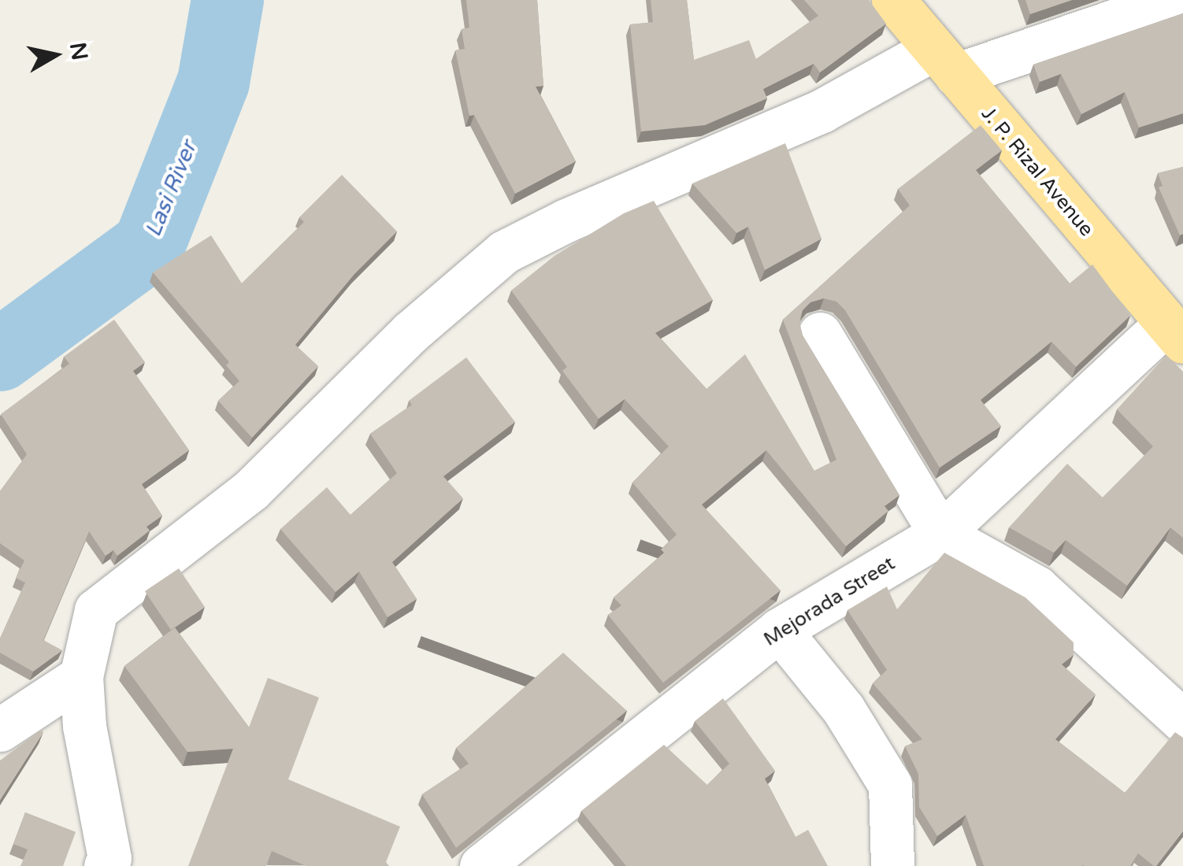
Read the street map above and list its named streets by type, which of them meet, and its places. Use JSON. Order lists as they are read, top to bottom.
{
  "streets": {
    "main road": ["J. P. Rizal Avenue"],
    "street": ["Mejorada Street"]
  },
  "crossings": [
    ["J. P. Rizal Avenue", "Mejorada Street"]
  ],
  "water": ["Lasi River"],
  "north": "right"
}
